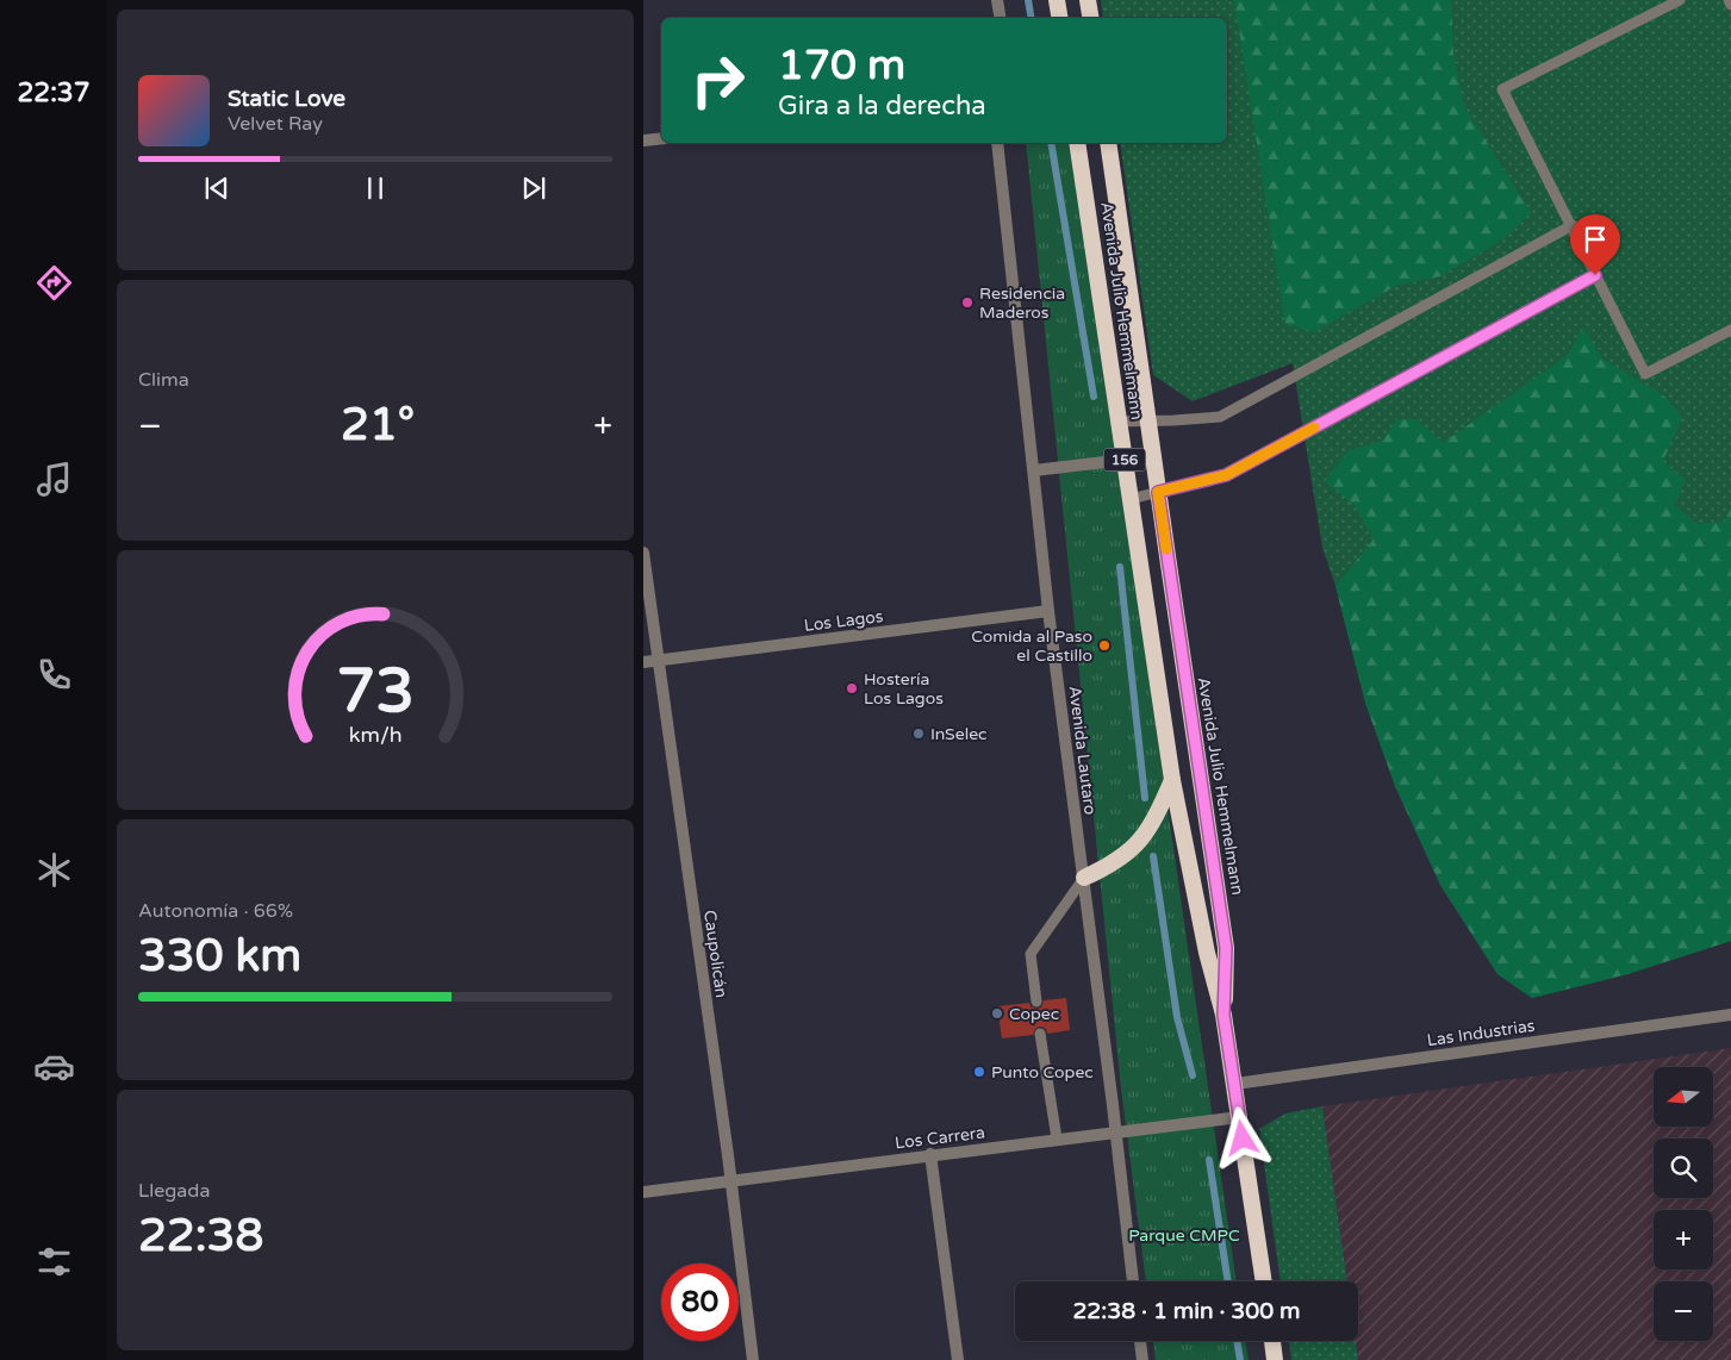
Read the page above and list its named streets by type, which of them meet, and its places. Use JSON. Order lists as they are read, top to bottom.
{
  "streets": {
    "highway": ["Avenida Julio Hemmelmann", "156"],
    "street": [
      "Los Lagos",
      "Avenida Lautaro",
      "Caupolicán",
      "Las Industrias",
      "Los Carrera"
    ]
  },
  "crossings": [
    ["Avenida Julio Hemmelmann", "Las Industrias"],
    ["Avenida Julio Hemmelmann", "Los Carrera"],
    ["Los Lagos", "Avenida Lautaro"],
    ["Los Lagos", "Caupolicán"],
    ["Avenida Lautaro", "Los Carrera"],
    ["Caupolicán", "Los Carrera"]
  ],
  "parks": ["Parque CMPC"],
  "places": [
    "Residencia Maderos",
    "Comida al Paso el Castillo",
    "Hostería Los Lagos",
    "InSelec",
    "Copec",
    "Punto Copec"
  ],
  "north": "left",
  "page": {
    "tabs": "22:37",
    "turn": ["170 m", "Gira a la derecha"],
    "song": ["Static Love", "Velvet Ray"],
    "tile": [
      "Clima",
      ["Autonomía · 66%", "330 km"],
      ["Llegada", "22:38"]
    ],
    "heat": ["−", "21°", "+"],
    "map_buttons": ["+", "−"],
    "limit": "80",
    "trip": "22:38 · 1 min · 300 m",
    "gauge": ["73", "km/h"]
  }
}
